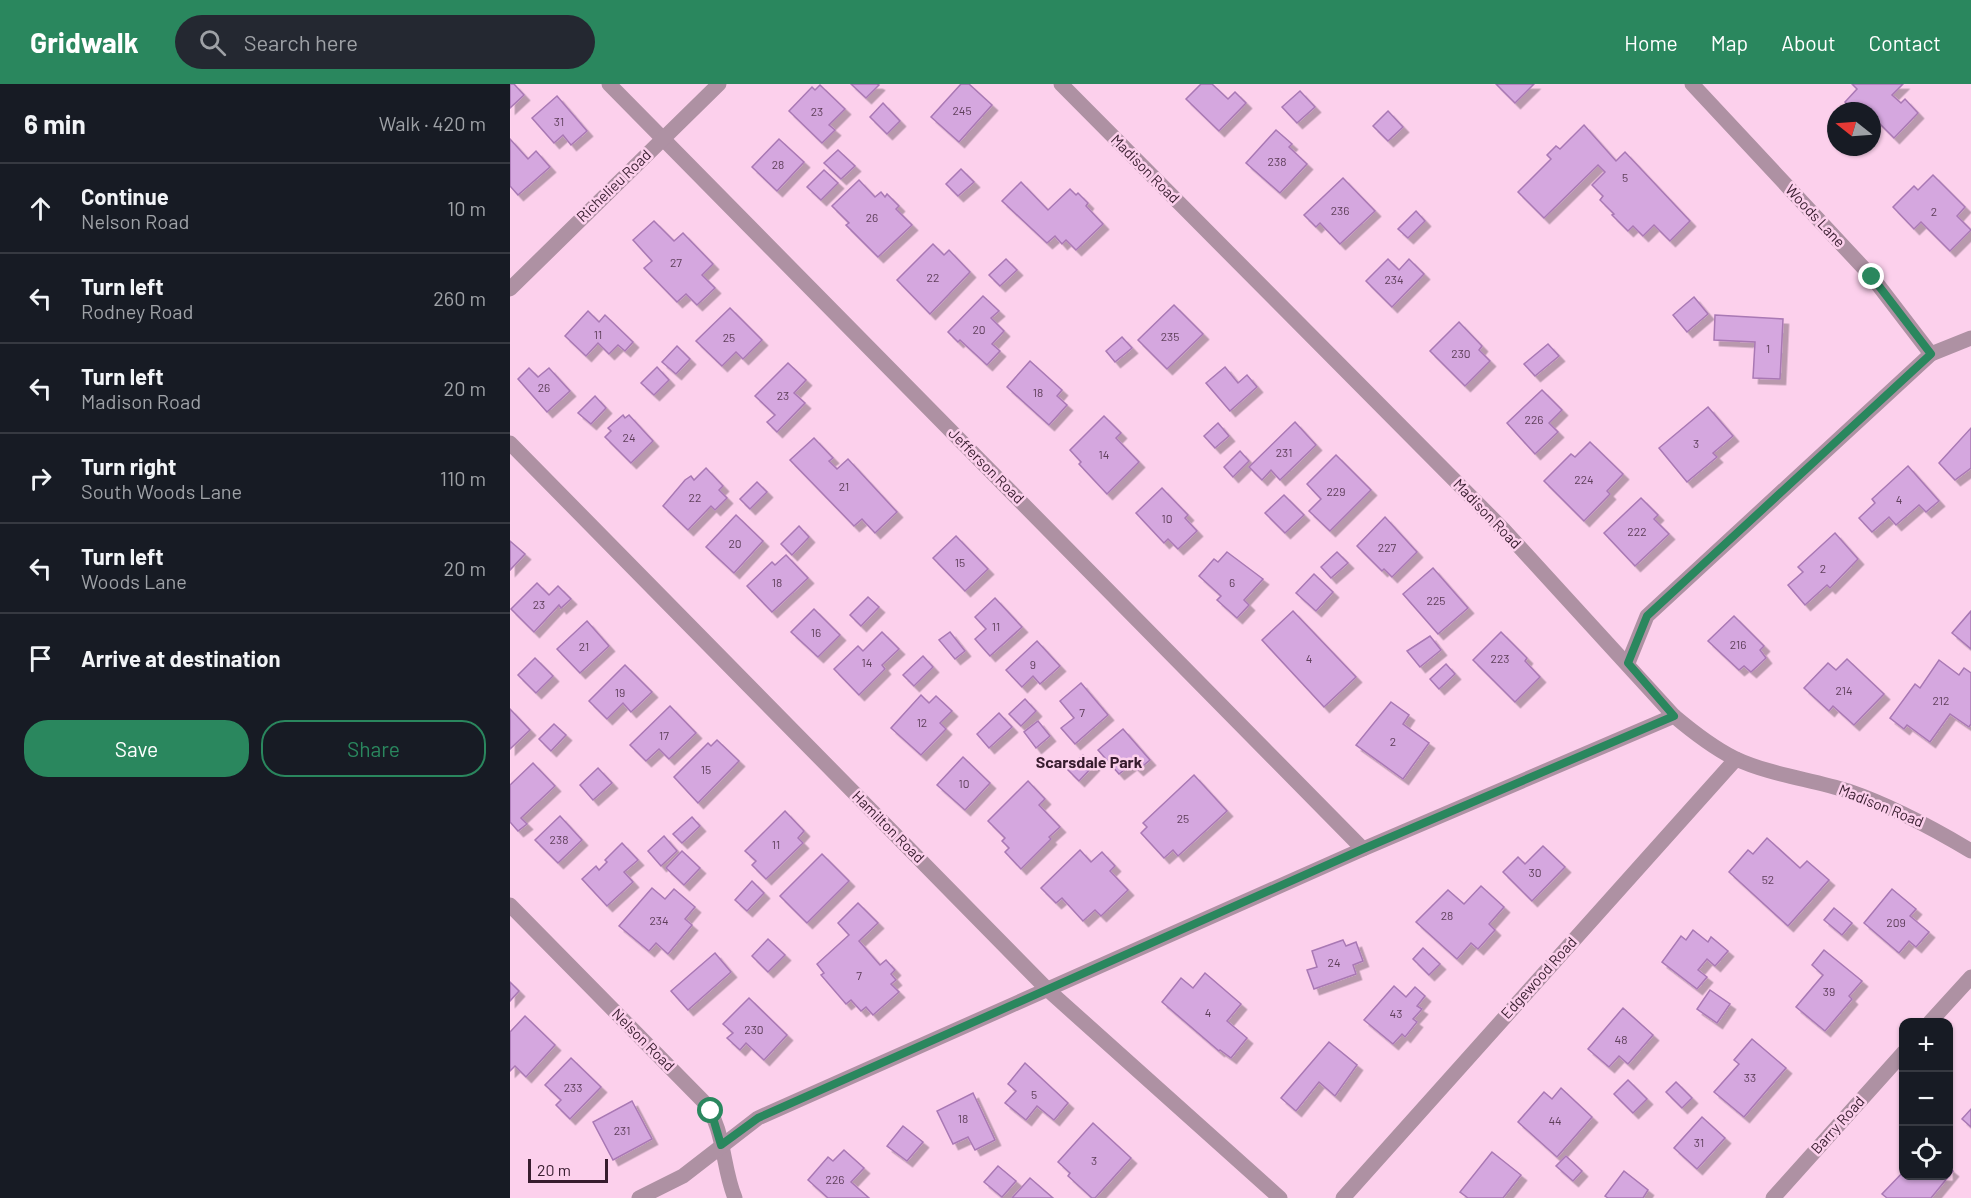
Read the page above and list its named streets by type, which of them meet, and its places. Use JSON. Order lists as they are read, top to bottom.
{
  "streets": {
    "street": [
      "Madison Road",
      "Richelieu Road",
      "Woods Lane",
      "Jefferson Road",
      "Hamilton Road",
      "Edgewood Road",
      "Nelson Road",
      "Barry Road"
    ]
  },
  "crossings": [
    ["Madison Road", "Edgewood Road"],
    ["Richelieu Road", "Jefferson Road"]
  ],
  "districts": ["Scarsdale Park"],
  "house_numbers": [
    "245",
    "23",
    "31",
    "238",
    "28",
    "5",
    "236",
    "2",
    "26",
    "27",
    "22",
    "234",
    "20",
    "11",
    "235",
    "25",
    "1",
    "230",
    "26",
    "18",
    "23",
    "226",
    "24",
    "3",
    "231",
    "14",
    "224",
    "21",
    "229",
    "22",
    "4",
    "10",
    "222",
    "20",
    "227",
    "15",
    "2",
    "18",
    "6",
    "225",
    "23",
    "11",
    "16",
    "216",
    "21",
    "4",
    "223",
    "14",
    "9",
    "214",
    "19",
    "212",
    "7",
    "12",
    "17",
    "2",
    "15",
    "10",
    "25",
    "238",
    "11",
    "30",
    "52",
    "28",
    "234",
    "209",
    "24",
    "7",
    "39",
    "4",
    "43",
    "230",
    "48",
    "33",
    "233",
    "5",
    "18",
    "44",
    "231",
    "31",
    "3",
    "226"
  ],
  "scale_bar": "20 m",
  "north": "left",
  "page": {
    "header": "Gridwalk",
    "search": "Search here",
    "nav": [
      "Home",
      "Map",
      "About",
      "Contact"
    ],
    "heading": ["6 min", "Walk · 420 m"],
    "list": [
      ["Continue", "Nelson Road", "10 m"],
      ["Turn left", "Rodney Road", "260 m"],
      ["Turn left", "Madison Road", "20 m"],
      ["Turn right", "South Woods Lane", "110 m"],
      ["Turn left", "Woods Lane", "20 m"],
      "Arrive at destination"
    ],
    "buttons": ["Save", "Share"],
    "map_buttons": ["+", "−"],
    "scale": "20 m"
  }
}
